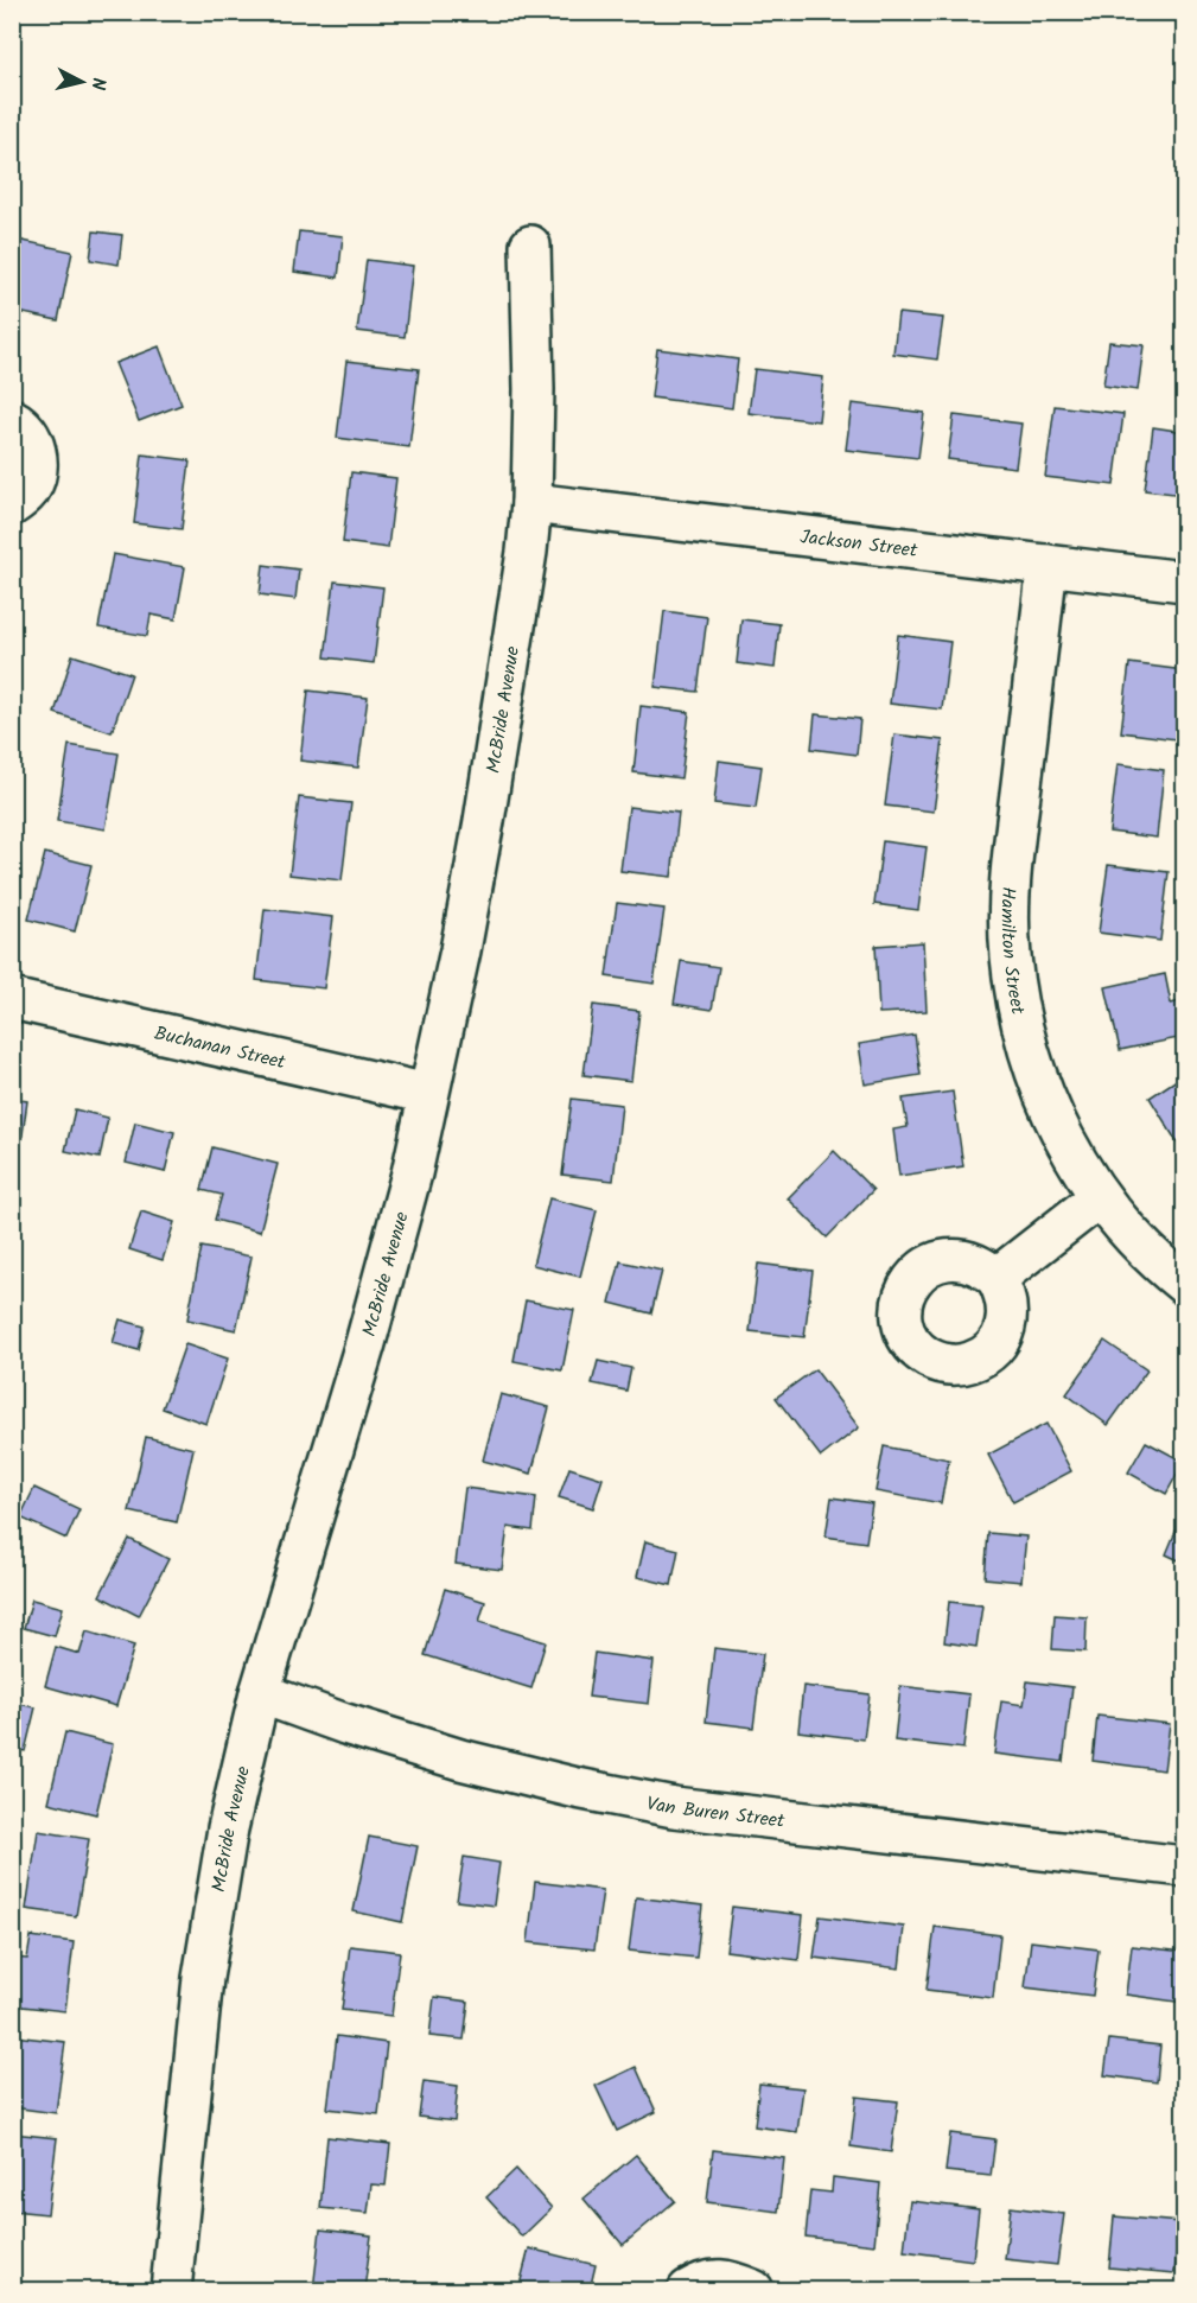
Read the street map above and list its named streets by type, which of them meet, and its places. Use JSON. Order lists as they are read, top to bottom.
{
  "streets": {
    "street": [
      "Jackson Street",
      "McBride Avenue",
      "Hamilton Street",
      "Buchanan Street",
      "Van Buren Street"
    ]
  },
  "crossings": [
    ["Jackson Street", "McBride Avenue"],
    ["Jackson Street", "Hamilton Street"],
    ["McBride Avenue", "Buchanan Street"],
    ["McBride Avenue", "Van Buren Street"]
  ],
  "north": "right"
}
